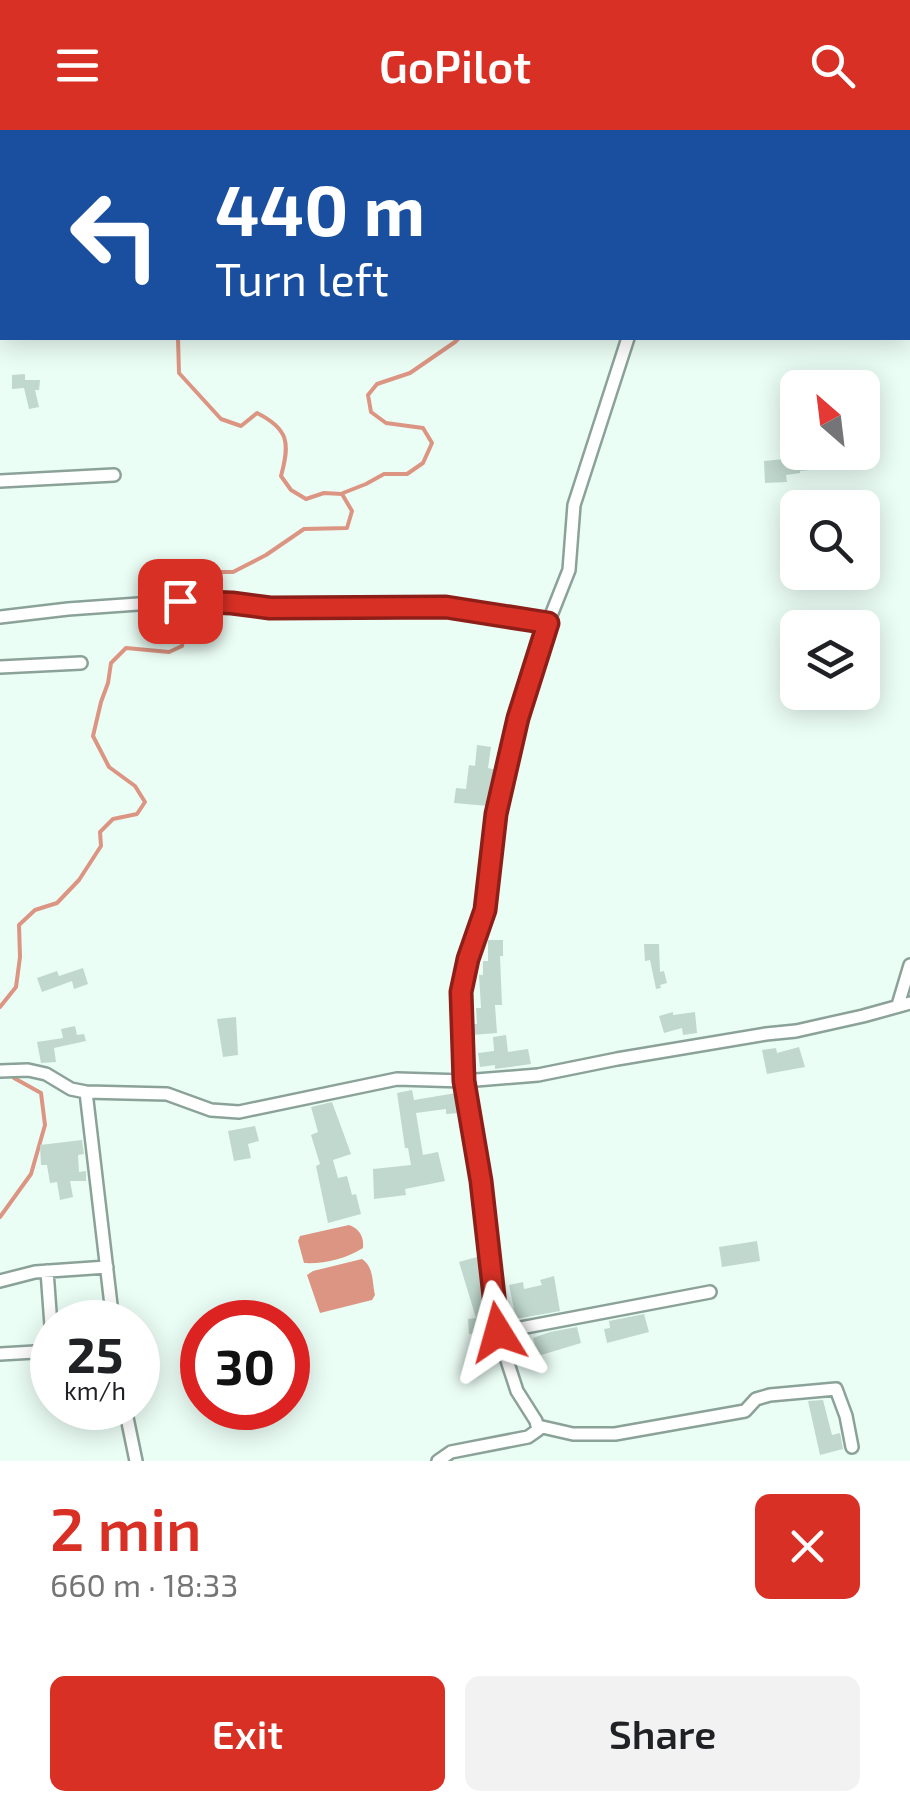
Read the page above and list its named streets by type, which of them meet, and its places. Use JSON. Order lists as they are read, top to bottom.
{
  "north": "top left",
  "page": {
    "header": "GoPilot",
    "turn": ["440 m", "Turn left"],
    "speed": "25 km/h",
    "limit": "30",
    "heading": ["2 min", "660 m · 18:33"],
    "buttons": ["Exit", "Share"]
  }
}
